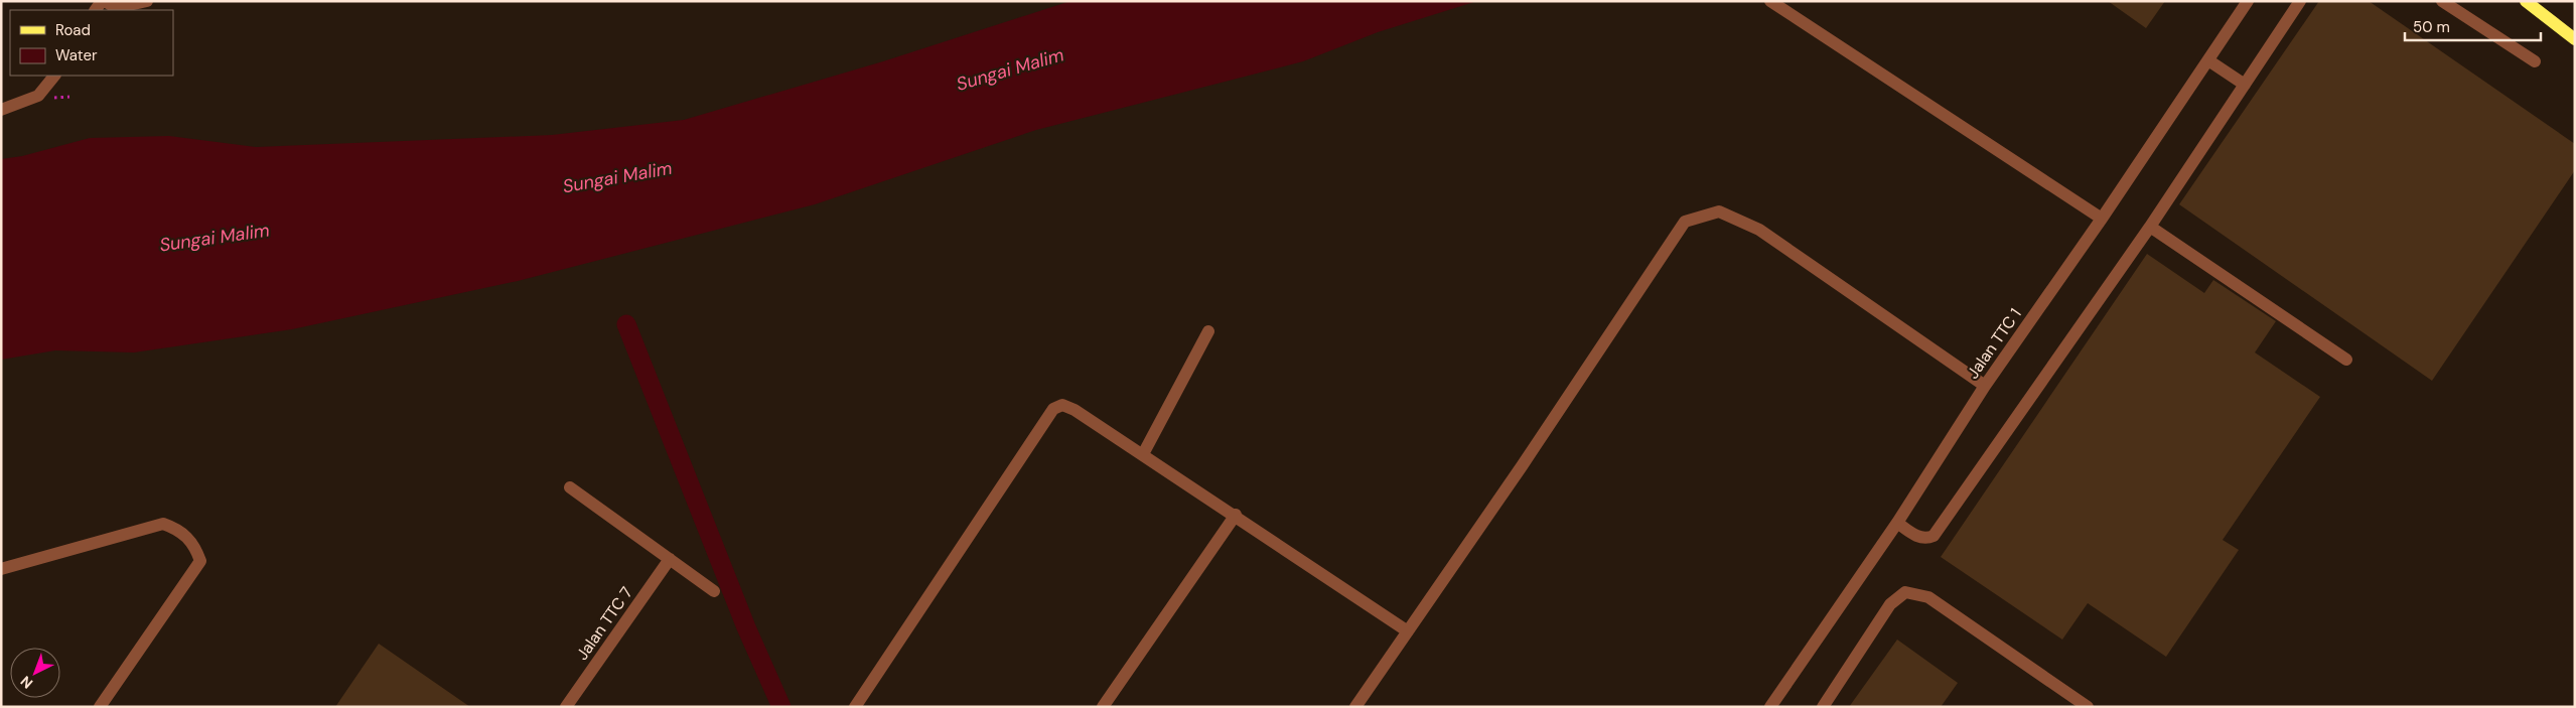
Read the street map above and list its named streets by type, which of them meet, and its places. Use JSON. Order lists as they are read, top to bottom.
{
  "streets": {
    "street": ["Jalan TTC 1", "Jalan TTC 7"]
  },
  "water": ["Sungai Malim"],
  "legend": ["Road", "Water"],
  "scale_bar": "50 m",
  "north": "bottom left"
}
